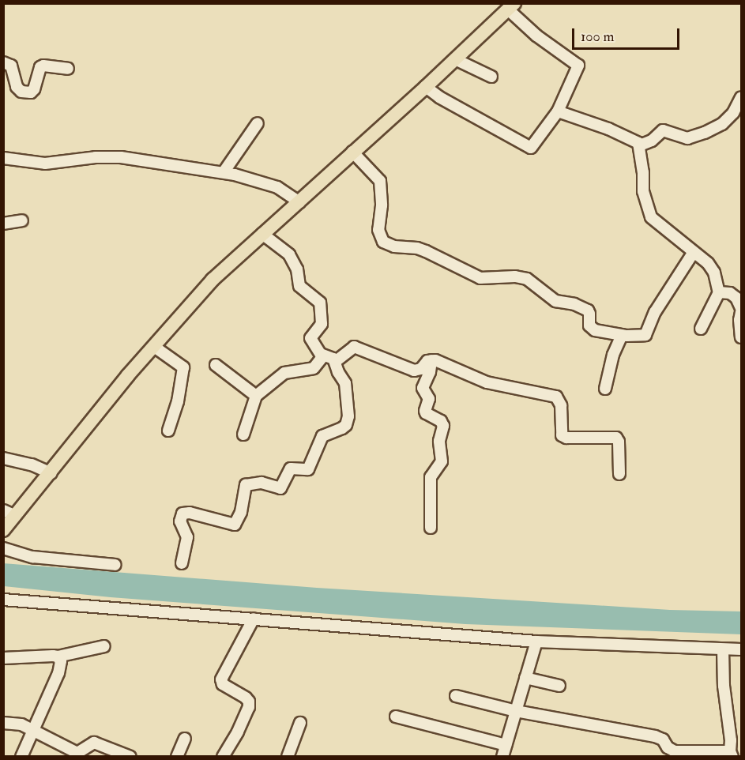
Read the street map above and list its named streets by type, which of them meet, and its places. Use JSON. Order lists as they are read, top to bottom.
{
  "scale_bar": "100 m"
}
